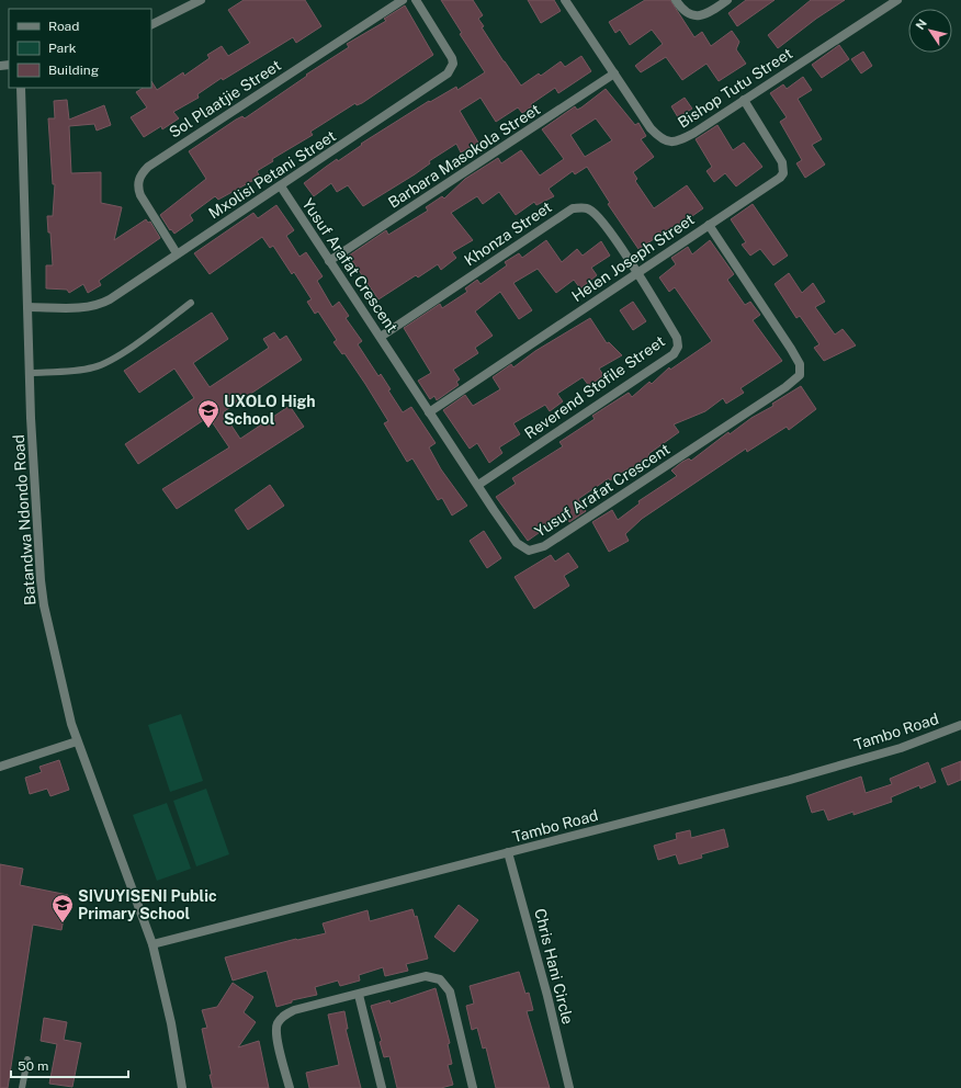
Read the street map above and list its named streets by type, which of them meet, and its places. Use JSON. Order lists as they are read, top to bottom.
{
  "streets": {
    "street": [
      "Bishop Tutu Street",
      "Sol Plaatjie Street",
      "Barbara Masokola Street",
      "Mxolisi Petani Street",
      "Khonza Street",
      "Helen Joseph Street",
      "Yusuf Arafat Crescent",
      "Reverend Stofile Street",
      "Batandwa Ndondo Road",
      "Tambo Road",
      "Chris Hani Circle"
    ]
  },
  "crossings": [
    ["Bishop Tutu Street", "Barbara Masokola Street"],
    ["Bishop Tutu Street", "Helen Joseph Street"],
    ["Sol Plaatjie Street", "Mxolisi Petani Street"],
    ["Barbara Masokola Street", "Yusuf Arafat Crescent"],
    ["Mxolisi Petani Street", "Yusuf Arafat Crescent"],
    ["Mxolisi Petani Street", "Batandwa Ndondo Road"],
    ["Khonza Street", "Helen Joseph Street"],
    ["Khonza Street", "Yusuf Arafat Crescent"],
    ["Khonza Street", "Reverend Stofile Street"],
    ["Helen Joseph Street", "Yusuf Arafat Crescent"],
    ["Helen Joseph Street", "Reverend Stofile Street"],
    ["Yusuf Arafat Crescent", "Reverend Stofile Street"],
    ["Batandwa Ndondo Road", "Tambo Road"],
    ["Tambo Road", "Chris Hani Circle"]
  ],
  "places": {
    "school or university": ["UXOLO High School", "SIVUYISENI Public Primary School"]
  },
  "legend": ["Road", "Park", "Building"],
  "scale_bar": "50 m",
  "north": "top left"
}
